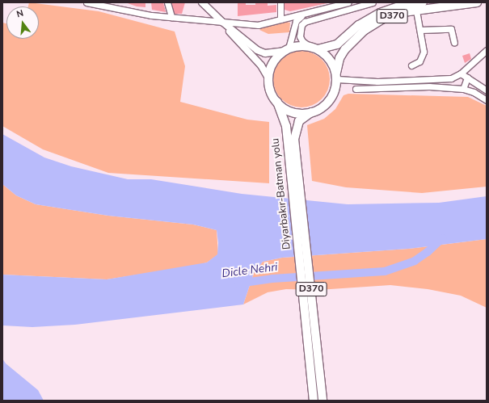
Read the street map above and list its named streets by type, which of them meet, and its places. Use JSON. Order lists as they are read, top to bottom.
{
  "streets": {
    "highway": ["D370", "Diyarbakır-Batman yolu"]
  },
  "crossings": [
    ["D370", "Diyarbakır-Batman yolu"]
  ],
  "water": ["Dicle Nehri"],
  "north": "top"
}
